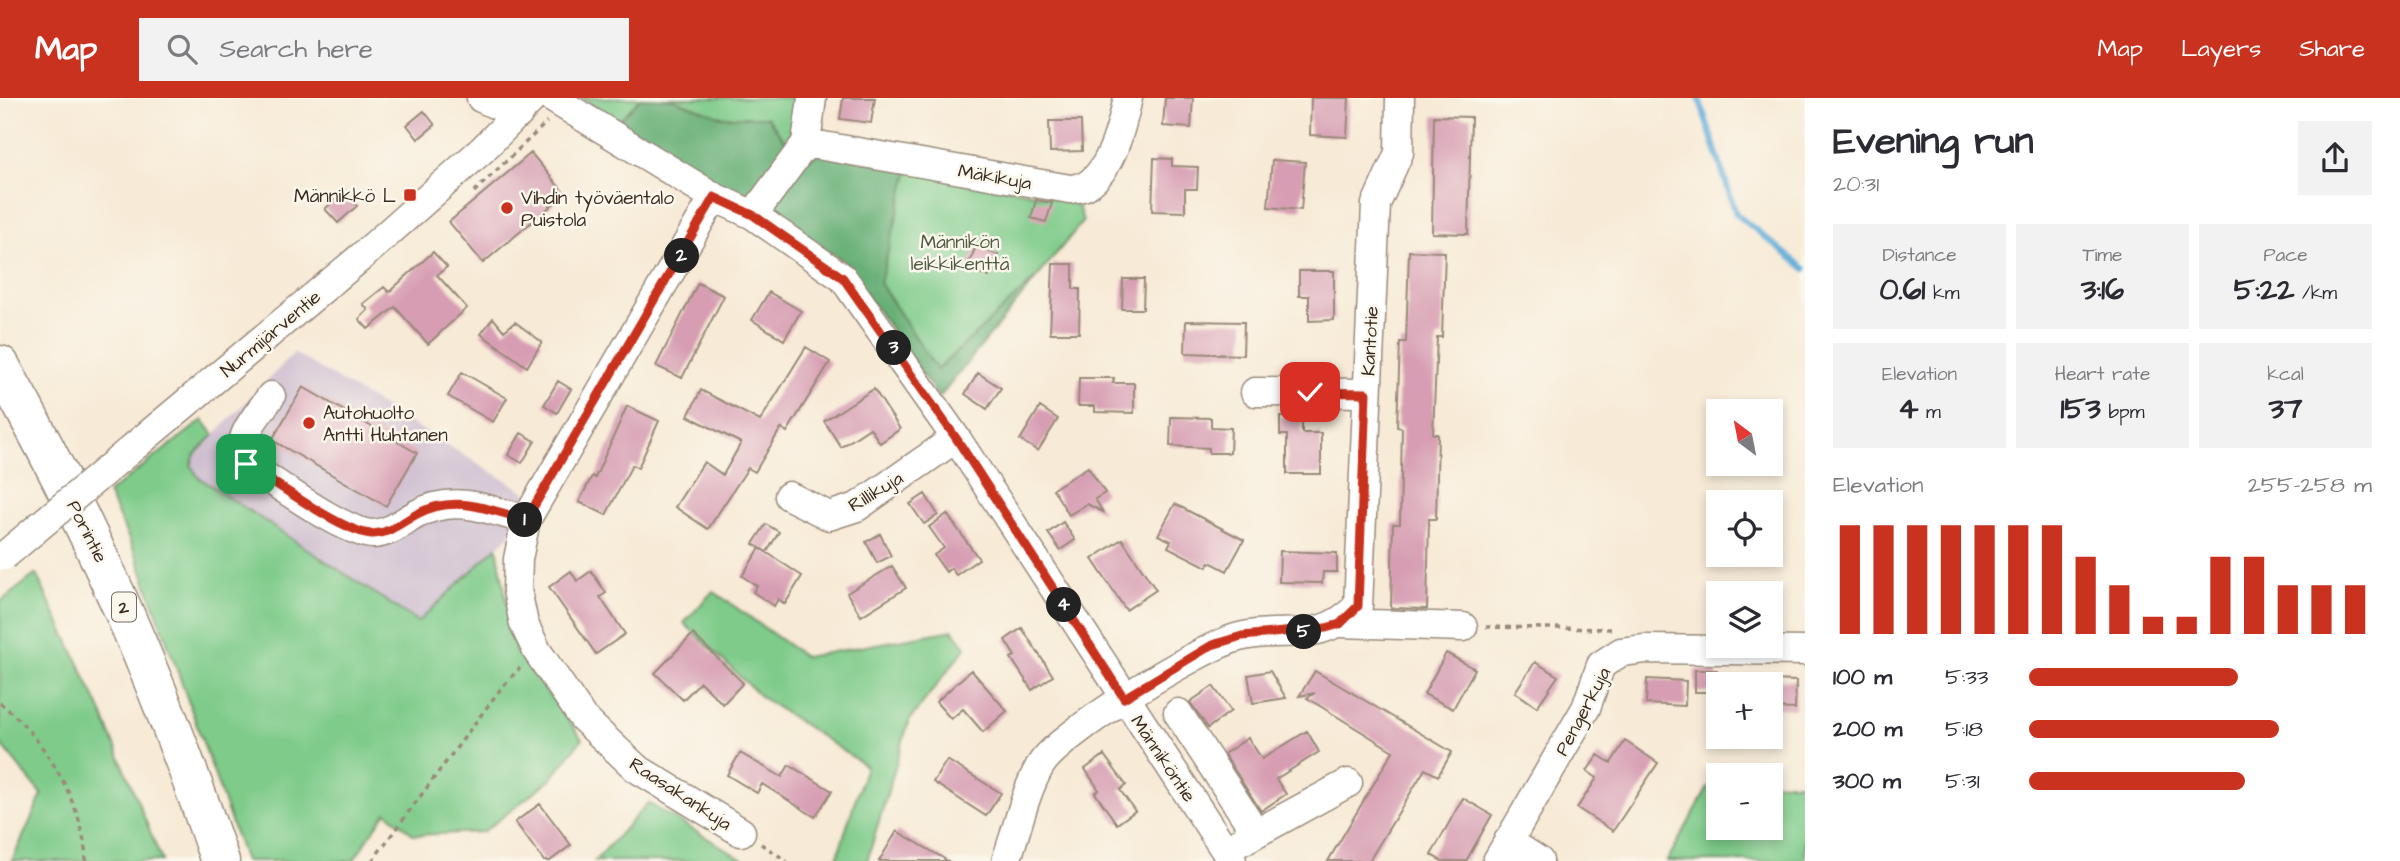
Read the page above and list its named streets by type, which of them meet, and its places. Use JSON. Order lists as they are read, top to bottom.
{
  "streets": {
    "highway": ["Porintie", "2"],
    "street": [
      "Mäkikuja",
      "Nurmijärventie",
      "Kantotie",
      "Rillikuja",
      "Pengerkuja",
      "Männiköntie",
      "Raasakankuja"
    ]
  },
  "crossings": [
    ["Rillikuja", "Männiköntie"],
    ["Männiköntie", "Raasakankuja"]
  ],
  "parks": ["Männikön leikkikenttä"],
  "places": {
    "transit": ["Männikkö L"],
    "other": ["Vihdin työväentalo Puistola", "Autohuolto Antti Huhtanen"]
  },
  "north": "top left",
  "page": {
    "header": "Map",
    "search": "Search here",
    "nav": ["Map", "Layers", "Share"],
    "heading": ["Evening run", "20:31"],
    "stats": [
      ["Distance", "0.61 km"],
      ["Time", "3:16"],
      ["Pace", "5:22 /km"],
      ["Elevation", "4 m"],
      ["Heart rate", "153 bpm"],
      ["kcal", "37"]
    ],
    "pins": [
      "2",
      "3",
      "1",
      "4",
      "5"
    ],
    "map_buttons": ["+", "−"],
    "chart": ["Elevation", "255–258 m"],
    "list": [
      {
        "name": "100 m",
        "note": "5:33"
      },
      {
        "name": "200 m",
        "note": "5:18"
      },
      {
        "name": "300 m",
        "note": "5:31"
      }
    ]
  }
}
